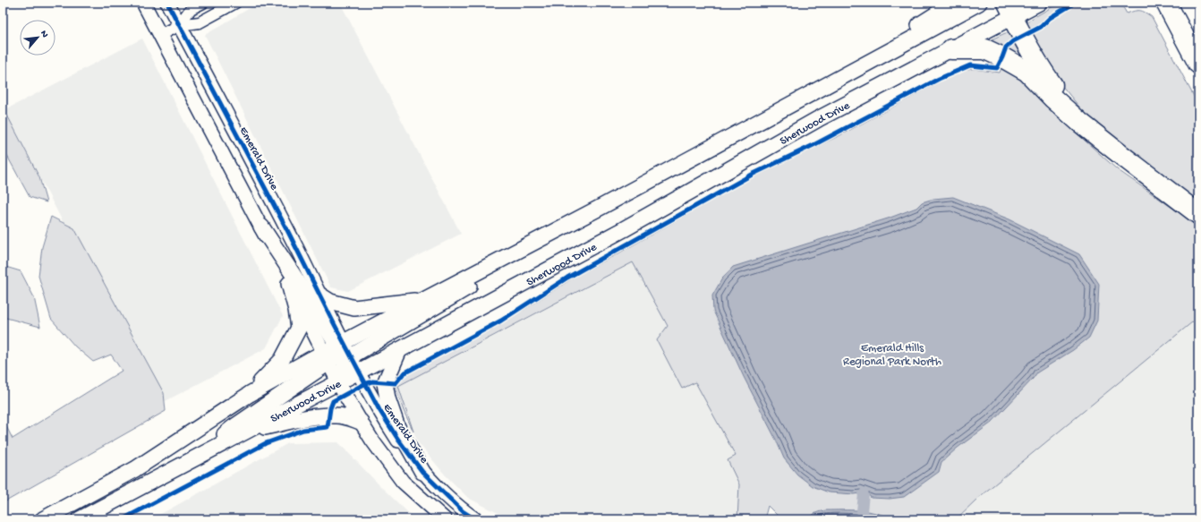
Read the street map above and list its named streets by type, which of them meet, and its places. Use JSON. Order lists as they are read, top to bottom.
{
  "streets": {
    "main road": ["Sherwood Drive"],
    "street": ["Emerald Drive"]
  },
  "crossings": [
    ["Sherwood Drive", "Emerald Drive"]
  ],
  "parks": ["Emerald Hills Regional Park North"],
  "north": "top right"
}
